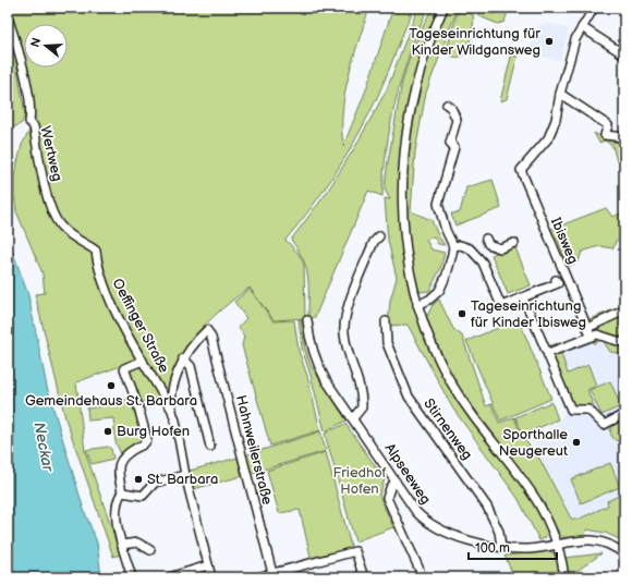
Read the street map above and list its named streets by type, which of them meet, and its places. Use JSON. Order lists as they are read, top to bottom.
{
  "streets": {
    "street": [
      "Wertweg",
      "Ibisweg",
      "Oeffinger Straße",
      "Stirnenweg",
      "Hahnweilerstraße",
      "Alpseeweg"
    ]
  },
  "crossings": [
    ["Wertweg", "Oeffinger Straße"],
    ["Stirnenweg", "Alpseeweg"]
  ],
  "water": ["Neckar"],
  "parks": ["Friedhof Hofen"],
  "places": [
    "Tageseinrichtung für Kinder Wildgansweg",
    "Tageseinrichtung für Kinder Ibisweg",
    "Gemeindehaus St. Barbara",
    "Burg Hofen",
    "Sporthalle Neugereut",
    "St. Barbara"
  ],
  "scale_bar": "100 m",
  "north": "left"
}
